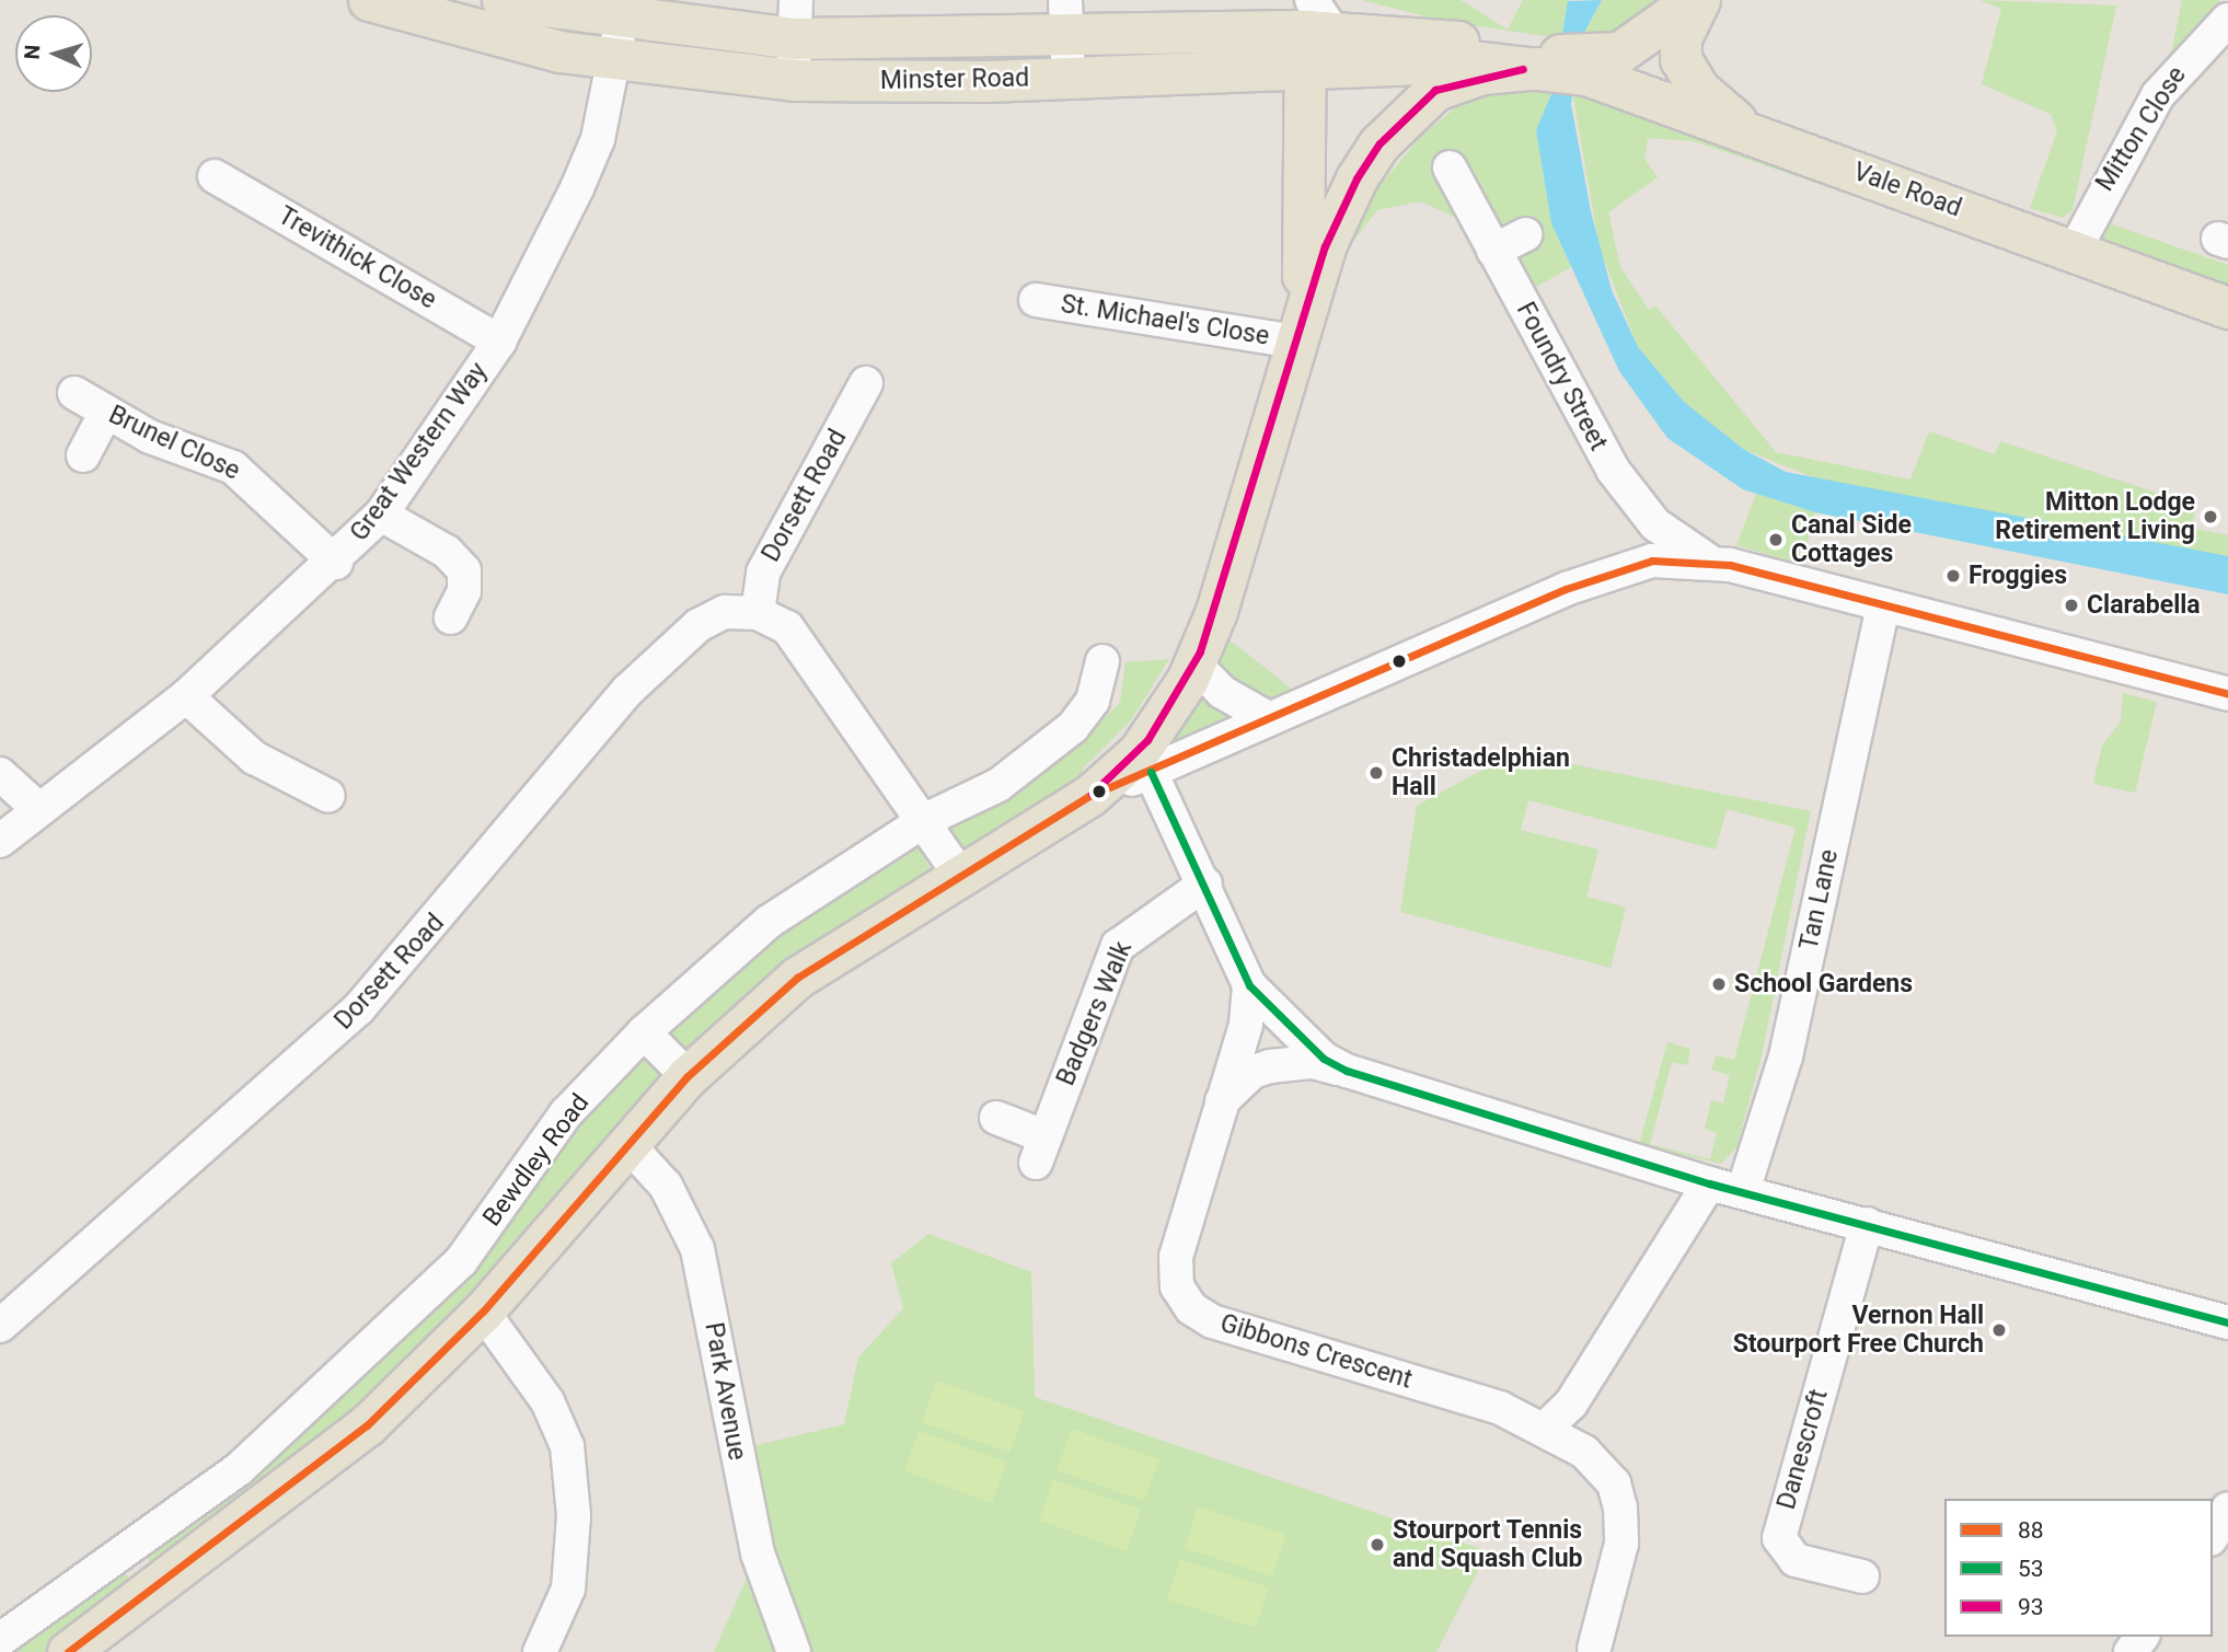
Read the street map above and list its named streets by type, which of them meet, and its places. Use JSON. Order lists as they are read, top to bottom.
{
  "streets": {
    "main road": ["Minster Road", "Vale Road"],
    "street": [
      "Mitton Close",
      "Trevithick Close",
      "St. Michael's Close",
      "Foundry Street",
      "Brunel Close",
      "Great Western Way",
      "Dorsett Road",
      "Tan Lane",
      "Badgers Walk",
      "Bewdley Road",
      "Gibbons Crescent",
      "Park Avenue",
      "Danescroft"
    ]
  },
  "crossings": [
    ["Minster Road", "Vale Road"],
    ["Minster Road", "Great Western Way"],
    ["Mitton Close", "Vale Road"],
    ["Trevithick Close", "Great Western Way"],
    ["Brunel Close", "Great Western Way"]
  ],
  "places": [
    "Mitton Lodge Retirement Living",
    "Canal Side Cottages",
    "Froggies",
    "Clarabella",
    "Christadelphian Hall",
    "School Gardens",
    "Vernon Hall Stourport Free Church",
    "Stourport Tennis and Squash Club"
  ],
  "lines": ["transit line 93", "transit line 88", "transit line 53"],
  "legend": ["88", "53", "93"],
  "north": "left"
}
